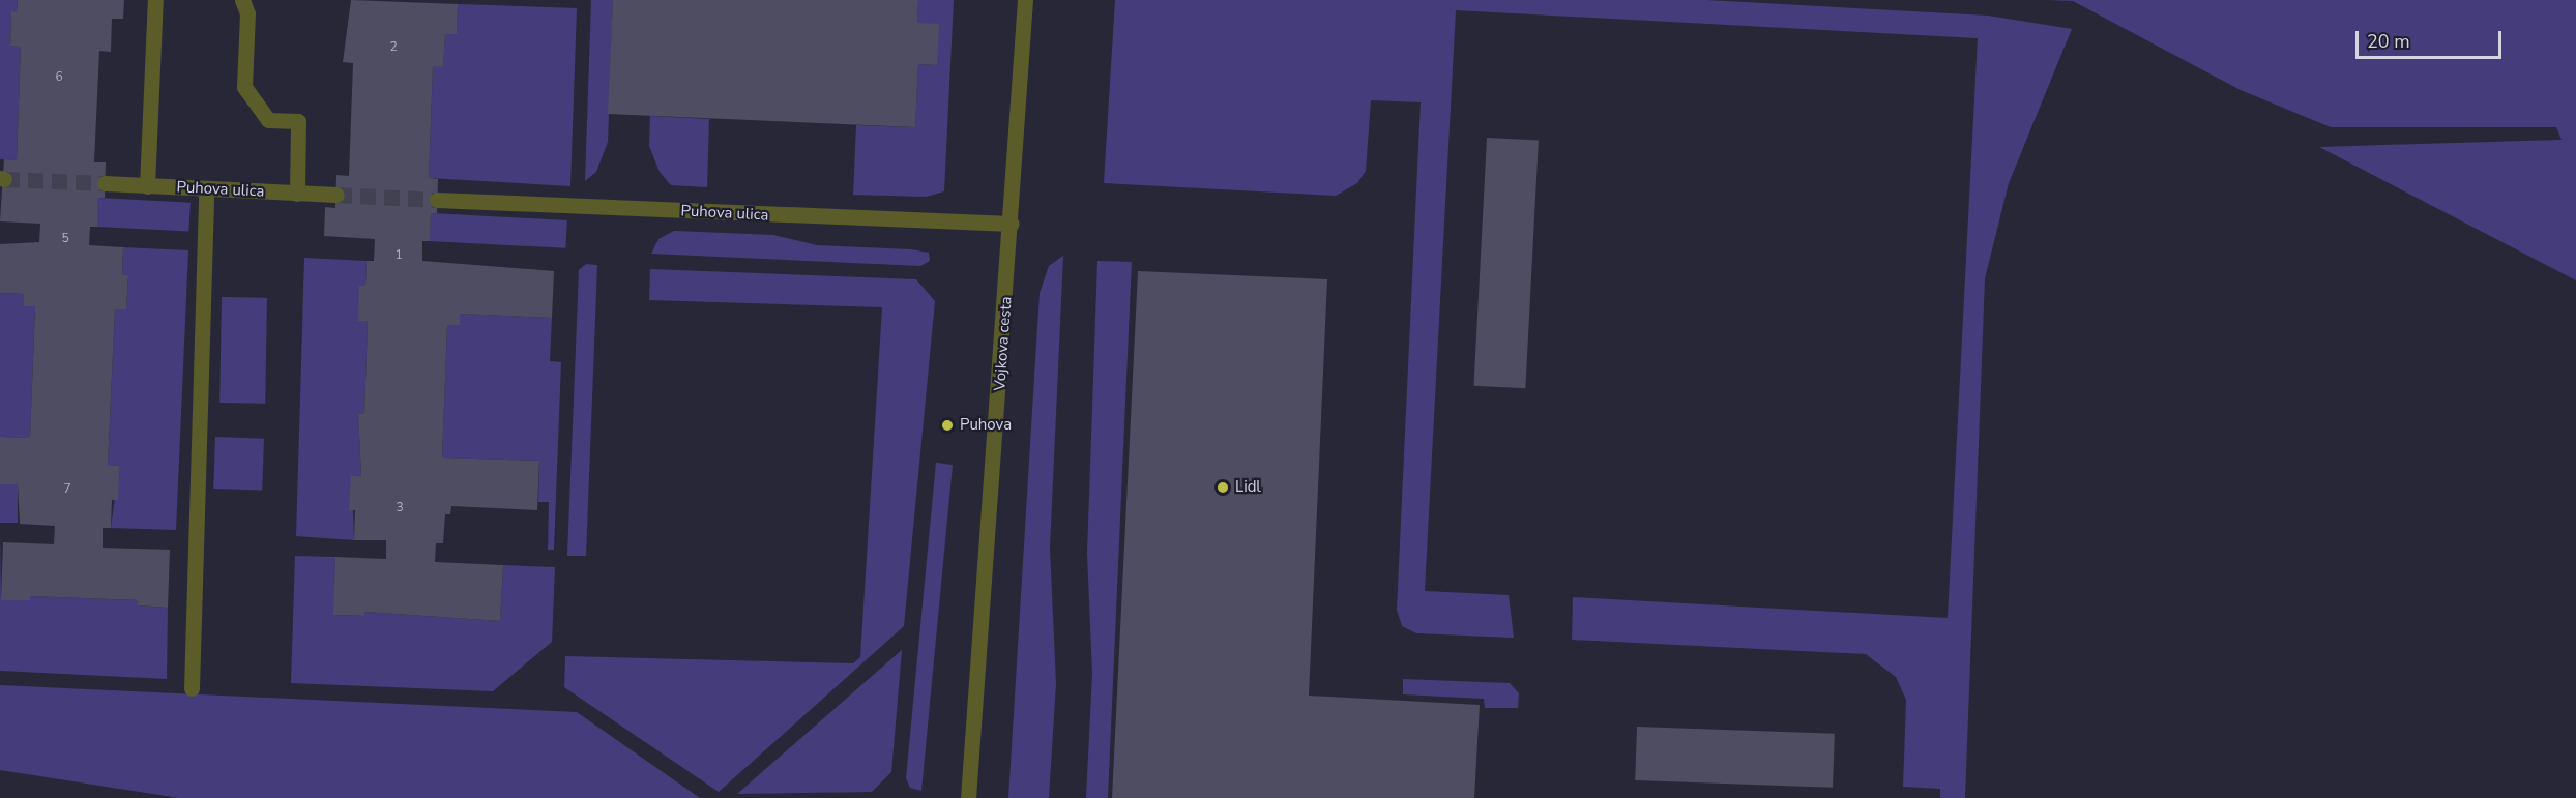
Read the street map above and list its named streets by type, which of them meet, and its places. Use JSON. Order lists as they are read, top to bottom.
{
  "streets": {
    "street": ["Puhova ulica", "Vojkova cesta"]
  },
  "crossings": [
    ["Puhova ulica", "Vojkova cesta"]
  ],
  "places": ["Puhova", "Lidl"],
  "house_numbers": [
    "2",
    "6",
    "5",
    "1",
    "7",
    "3"
  ],
  "scale_bar": "20 m"
}
